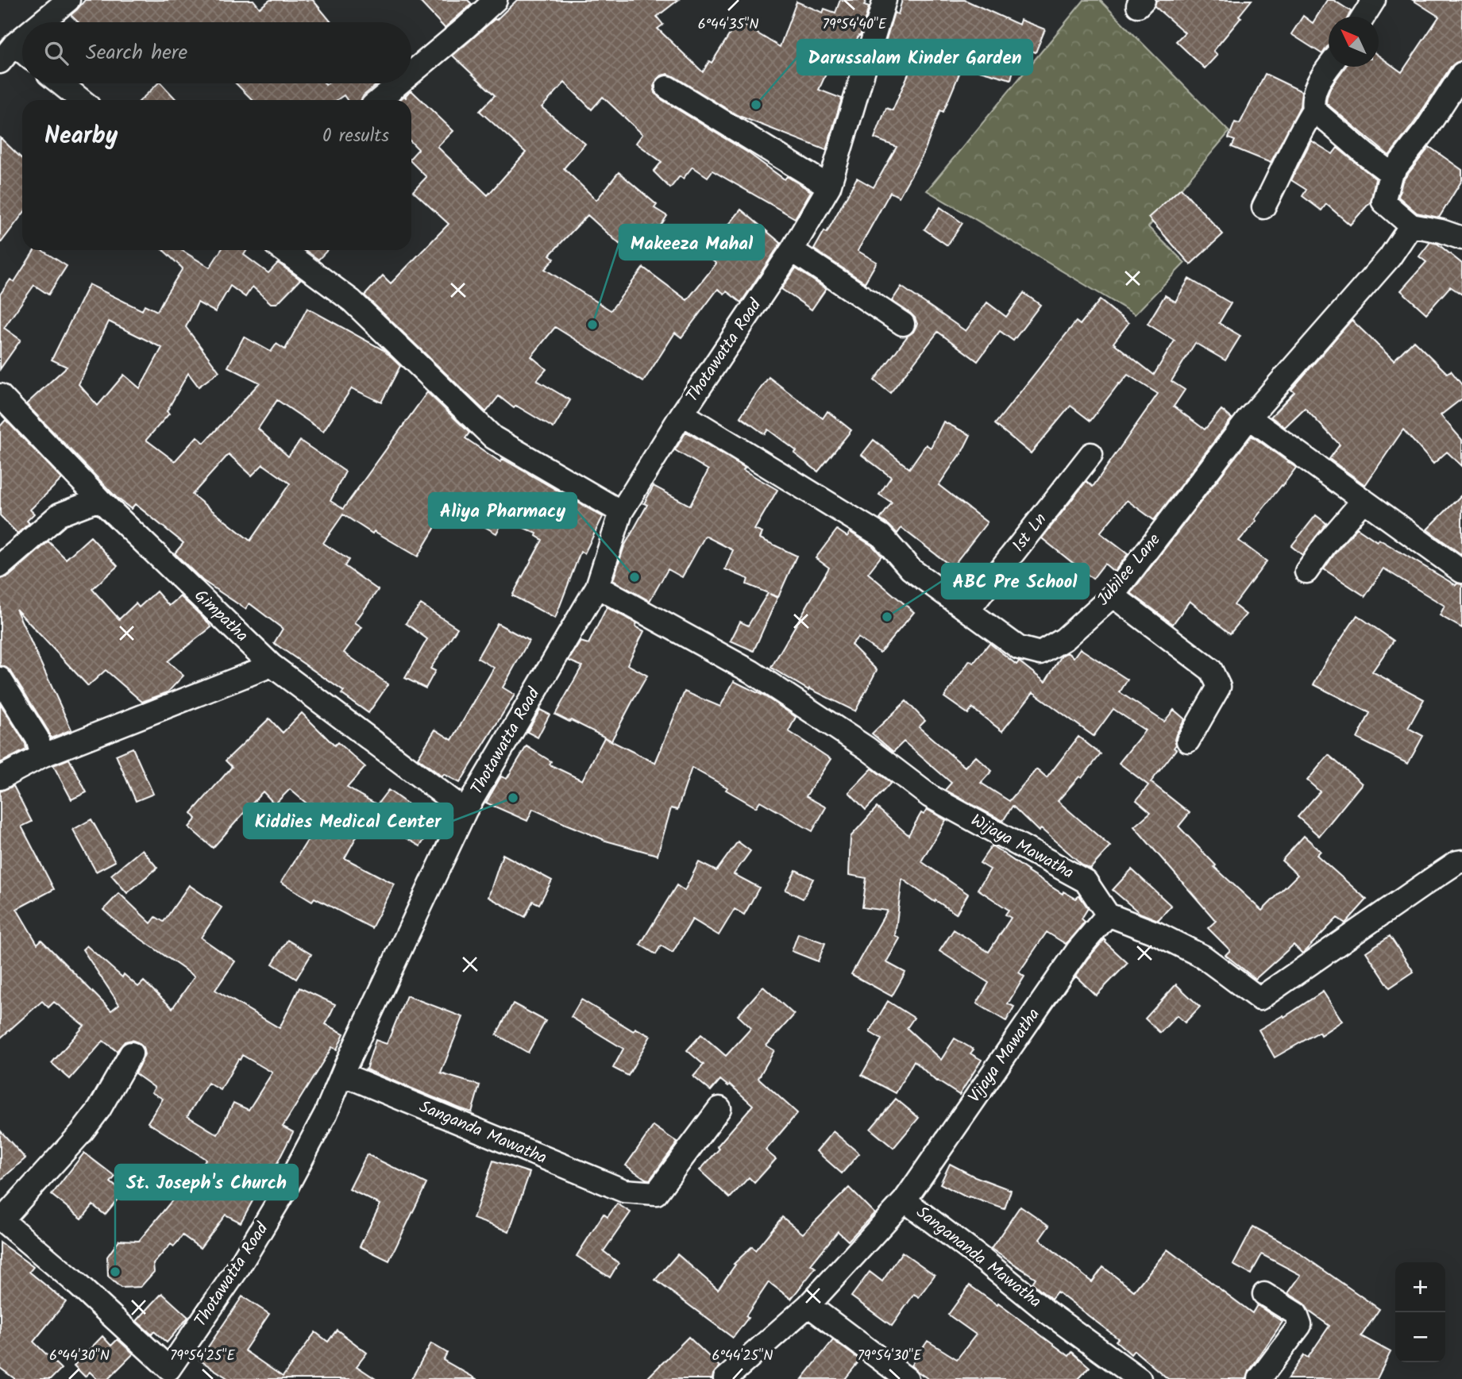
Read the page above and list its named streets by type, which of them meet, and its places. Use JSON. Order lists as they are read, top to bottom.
{
  "streets": {
    "street": [
      "Thotawatta Road",
      "1st Ln",
      "Jubilee Lane",
      "Gimpatha",
      "Wijaya Mawatha",
      "Vijaya Mawatha",
      "Sanganda Mawatha",
      "Sangananda Mawatha"
    ]
  },
  "crossings": [
    ["Thotawatta Road", "Jubilee Lane"],
    ["Thotawatta Road", "Gimpatha"],
    ["Thotawatta Road", "Wijaya Mawatha"],
    ["Thotawatta Road", "Sanganda Mawatha"],
    ["1st Ln", "Jubilee Lane"],
    ["Wijaya Mawatha", "Vijaya Mawatha"],
    ["Vijaya Mawatha", "Sangananda Mawatha"]
  ],
  "places": [
    "Darussalam Kinder Garden",
    "Makeeza Mahal",
    "Aliya Pharmacy",
    "ABC Pre School",
    "Kiddies Medical Center",
    "St. Joseph's Church"
  ],
  "north": "top left",
  "page": {
    "search": "Search here",
    "heading": ["Nearby", "0 results"],
    "map_buttons": ["+", "−"]
  },
  "coordinates": [
    "79°54'40\"E",
    "6°44'35\"N",
    "6°44'30\"N",
    "6°44'25\"N",
    "79°54'25\"E",
    "79°54'30\"E"
  ]
}
